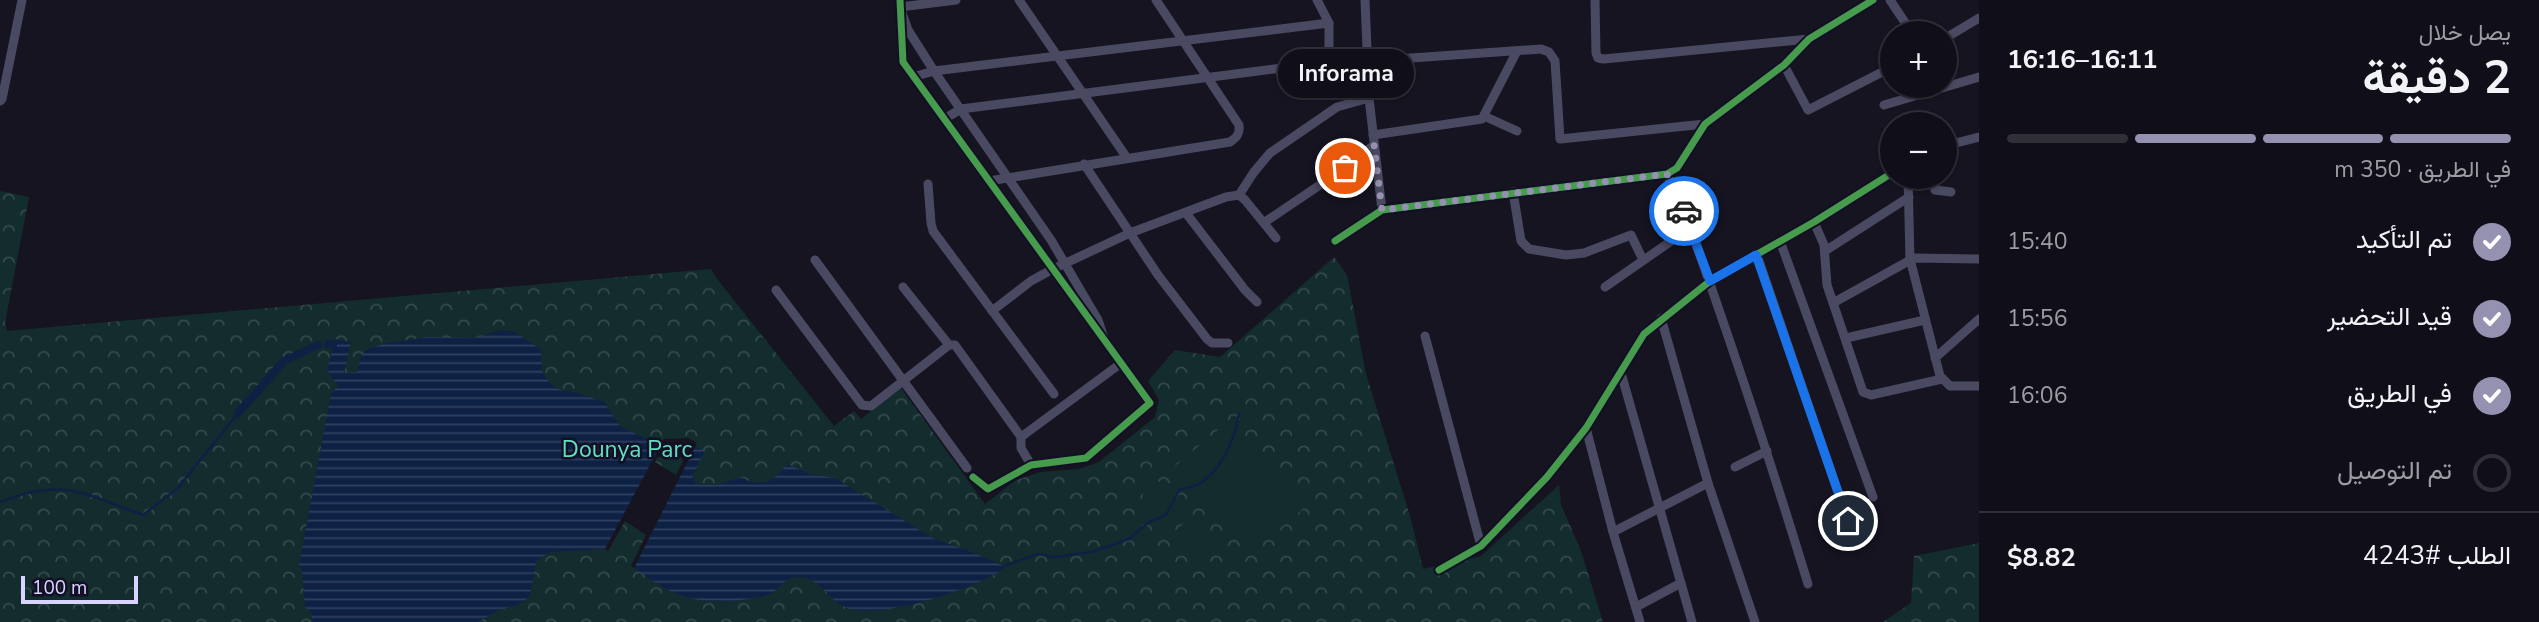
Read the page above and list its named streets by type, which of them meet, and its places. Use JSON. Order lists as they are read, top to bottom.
{
  "parks": ["Dounya Parc"],
  "places": ["Inforama"],
  "scale_bar": "100 m",
  "page": {
    "heading": ["2 دقيقة", "يصل خلال", "16:11–16:16"],
    "panel": ["الطلب #4243", "$8.82"],
    "map_buttons": ["+", "−"],
    "bubble": "Inforama",
    "bar": "في الطريق · 350 m",
    "list": [
      ["تم التأكيد", "15:40"],
      ["قيد التحضير", "15:56"],
      ["في الطريق", "16:06"],
      "تم التوصيل"
    ],
    "scale": "100 m"
  }
}
